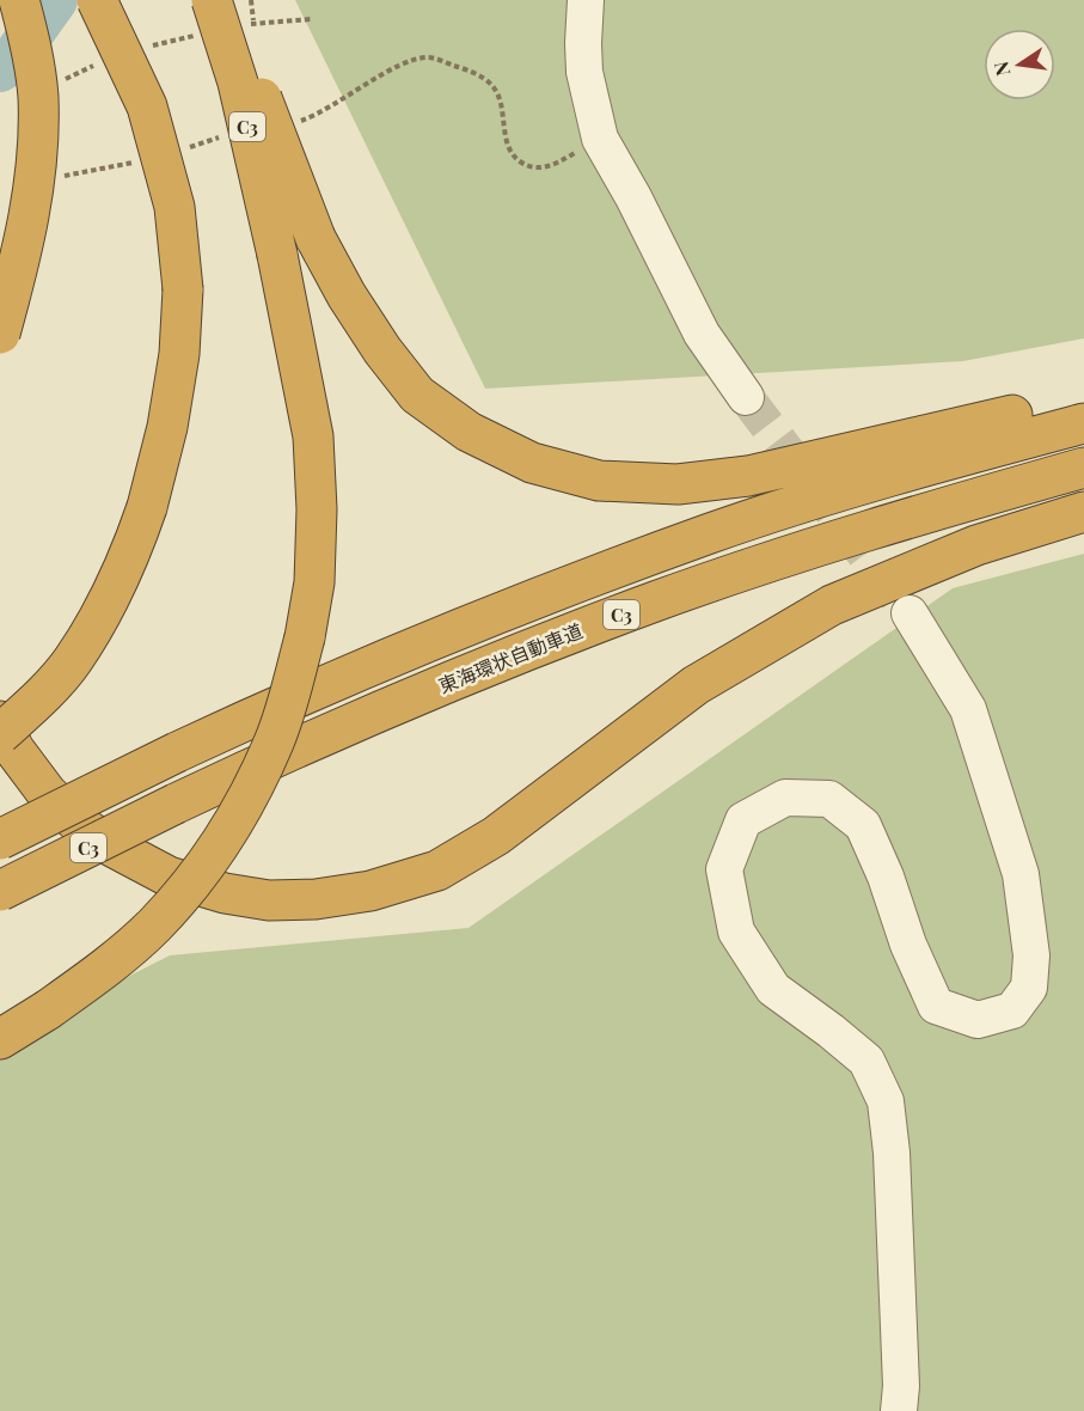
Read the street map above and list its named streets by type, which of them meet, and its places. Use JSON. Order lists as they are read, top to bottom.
{
  "streets": {
    "highway": ["C3", "東海環状自動車道"]
  },
  "north": "left"
}
